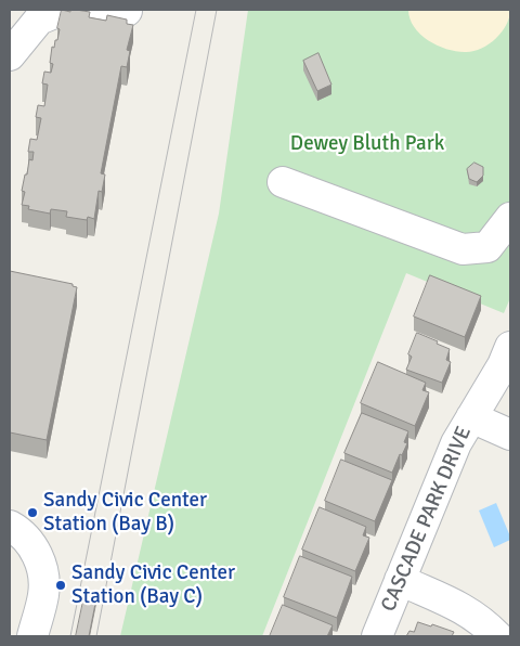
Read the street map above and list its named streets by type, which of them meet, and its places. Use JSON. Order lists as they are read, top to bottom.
{
  "streets": {
    "street": ["CASCADE PARK DRIVE"]
  },
  "parks": ["Dewey Bluth Park"],
  "places": ["Sandy Civic Center Station (Bay B)", "Sandy Civic Center Station (Bay C)"]
}
